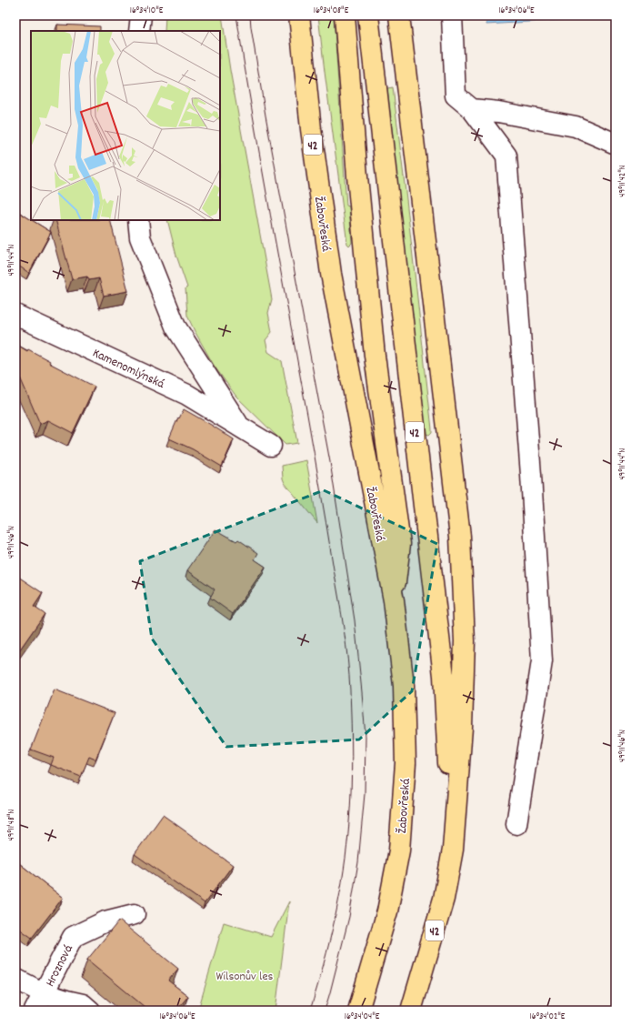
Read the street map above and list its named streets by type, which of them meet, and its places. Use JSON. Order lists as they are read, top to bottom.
{
  "streets": {
    "highway": ["42", "Žabovřeská"],
    "street": ["Kamenomlýnská", "Hroznová"]
  },
  "crossings": [
    ["42", "Žabovřeská"]
  ],
  "parks": ["Wilsonův les"],
  "coordinates": [
    "16°34'10\"E",
    "16°34'08\"E",
    "16°34'06\"E",
    "49°11'42\"N",
    "49°11'44\"N",
    "49°11'46\"N",
    "49°11'48\"N",
    "16°34'04\"E",
    "16°34'02\"E"
  ]
}
